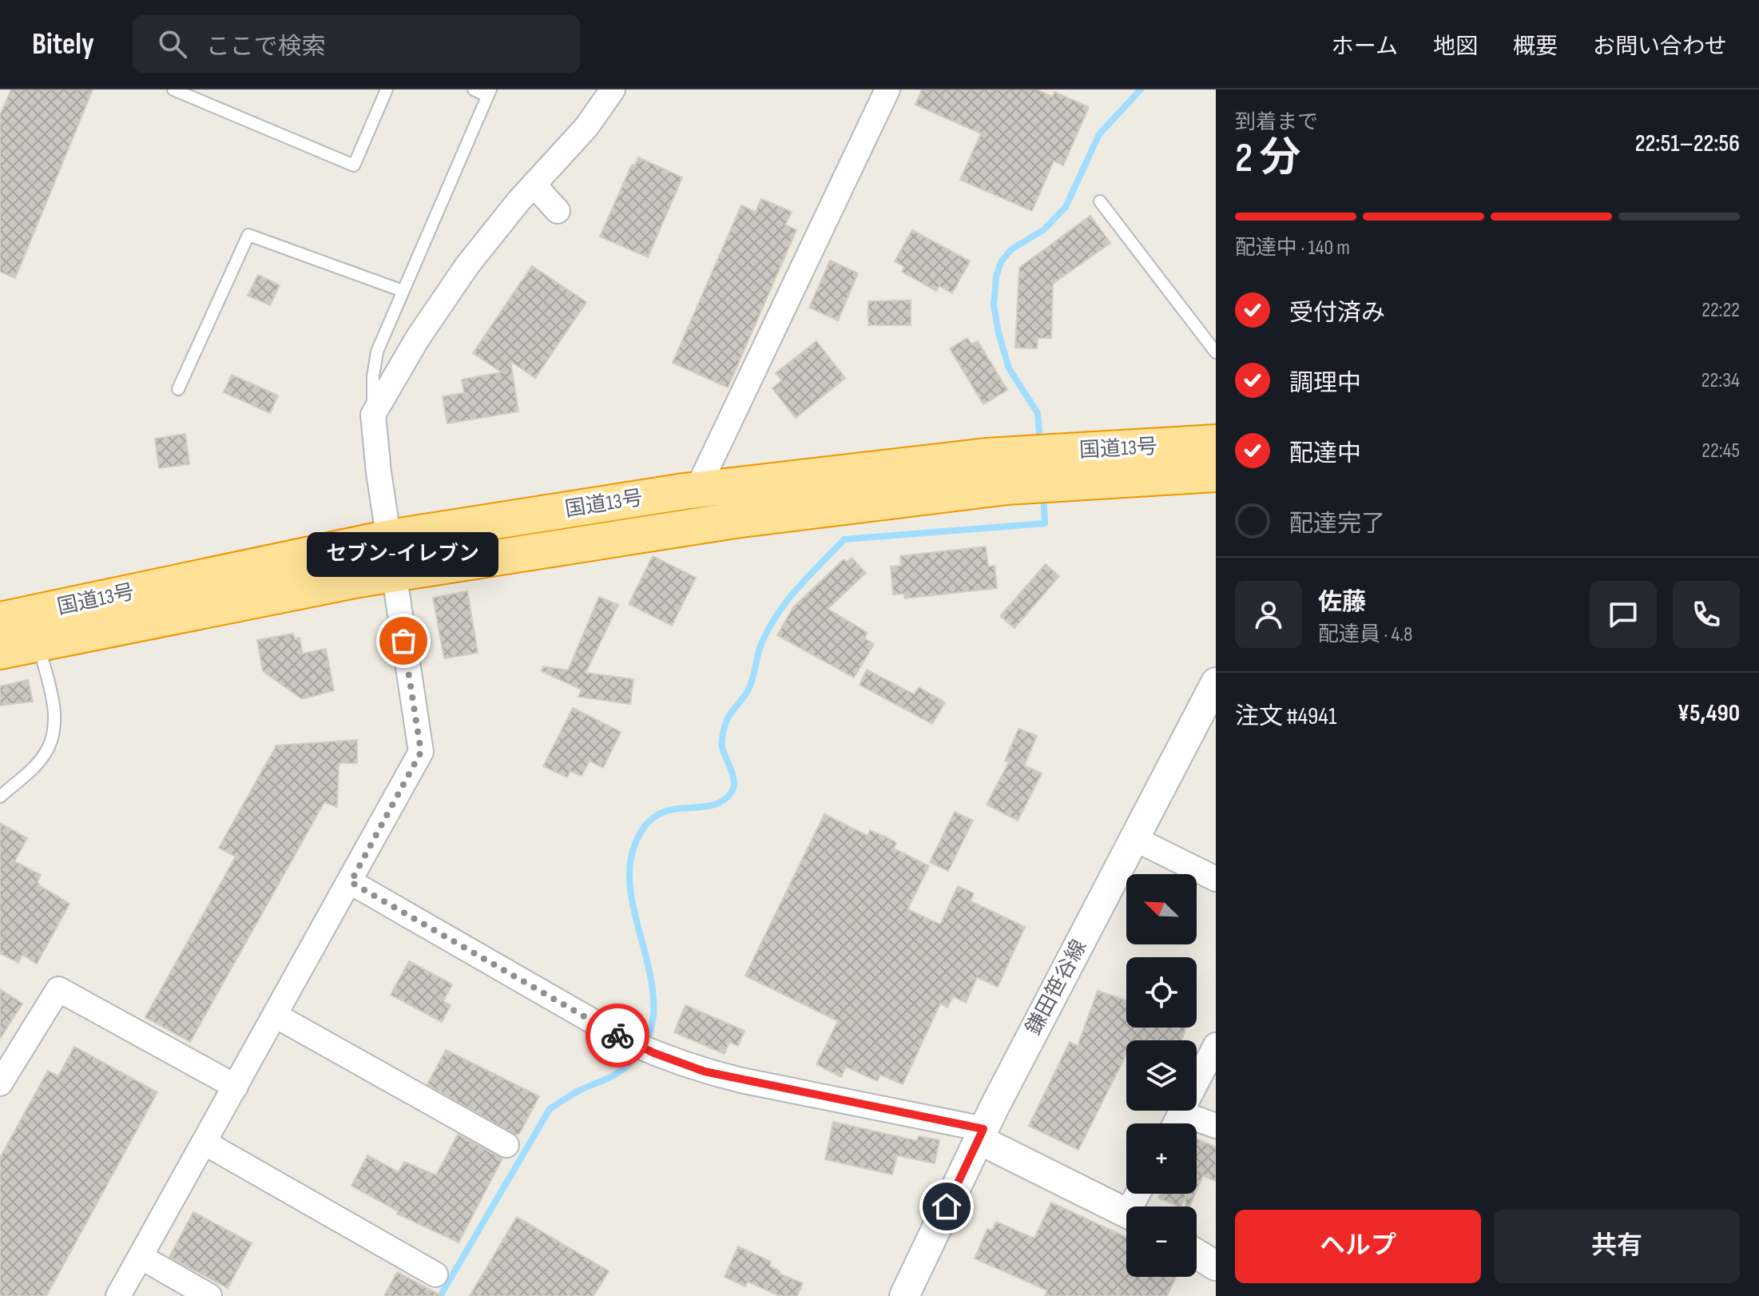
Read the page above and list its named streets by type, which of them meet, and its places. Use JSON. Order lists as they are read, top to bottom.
{
  "streets": {
    "highway": ["国道13号"],
    "street": ["鎌田笹谷線"]
  },
  "places": ["セブン-イレブン"],
  "north": "top left",
  "page": {
    "header": "Bitely",
    "search": "ここで検索",
    "nav": [
      "ホーム",
      "地図",
      "概要",
      "お問い合わせ"
    ],
    "heading": ["2 分", "到着まで", "22:51–22:56"],
    "panel": [
      "佐藤",
      "配達員 · 4.8",
      "注文 #4941",
      "¥5,490"
    ],
    "bar": "配達中 · 140 m",
    "list": [
      ["受付済み", "22:22"],
      ["調理中", "22:34"],
      ["配達中", "22:45"],
      "配達完了"
    ],
    "bubble": "セブン-イレブン",
    "map_buttons": ["+", "−"],
    "buttons": ["ヘルプ", "共有"]
  }
}
